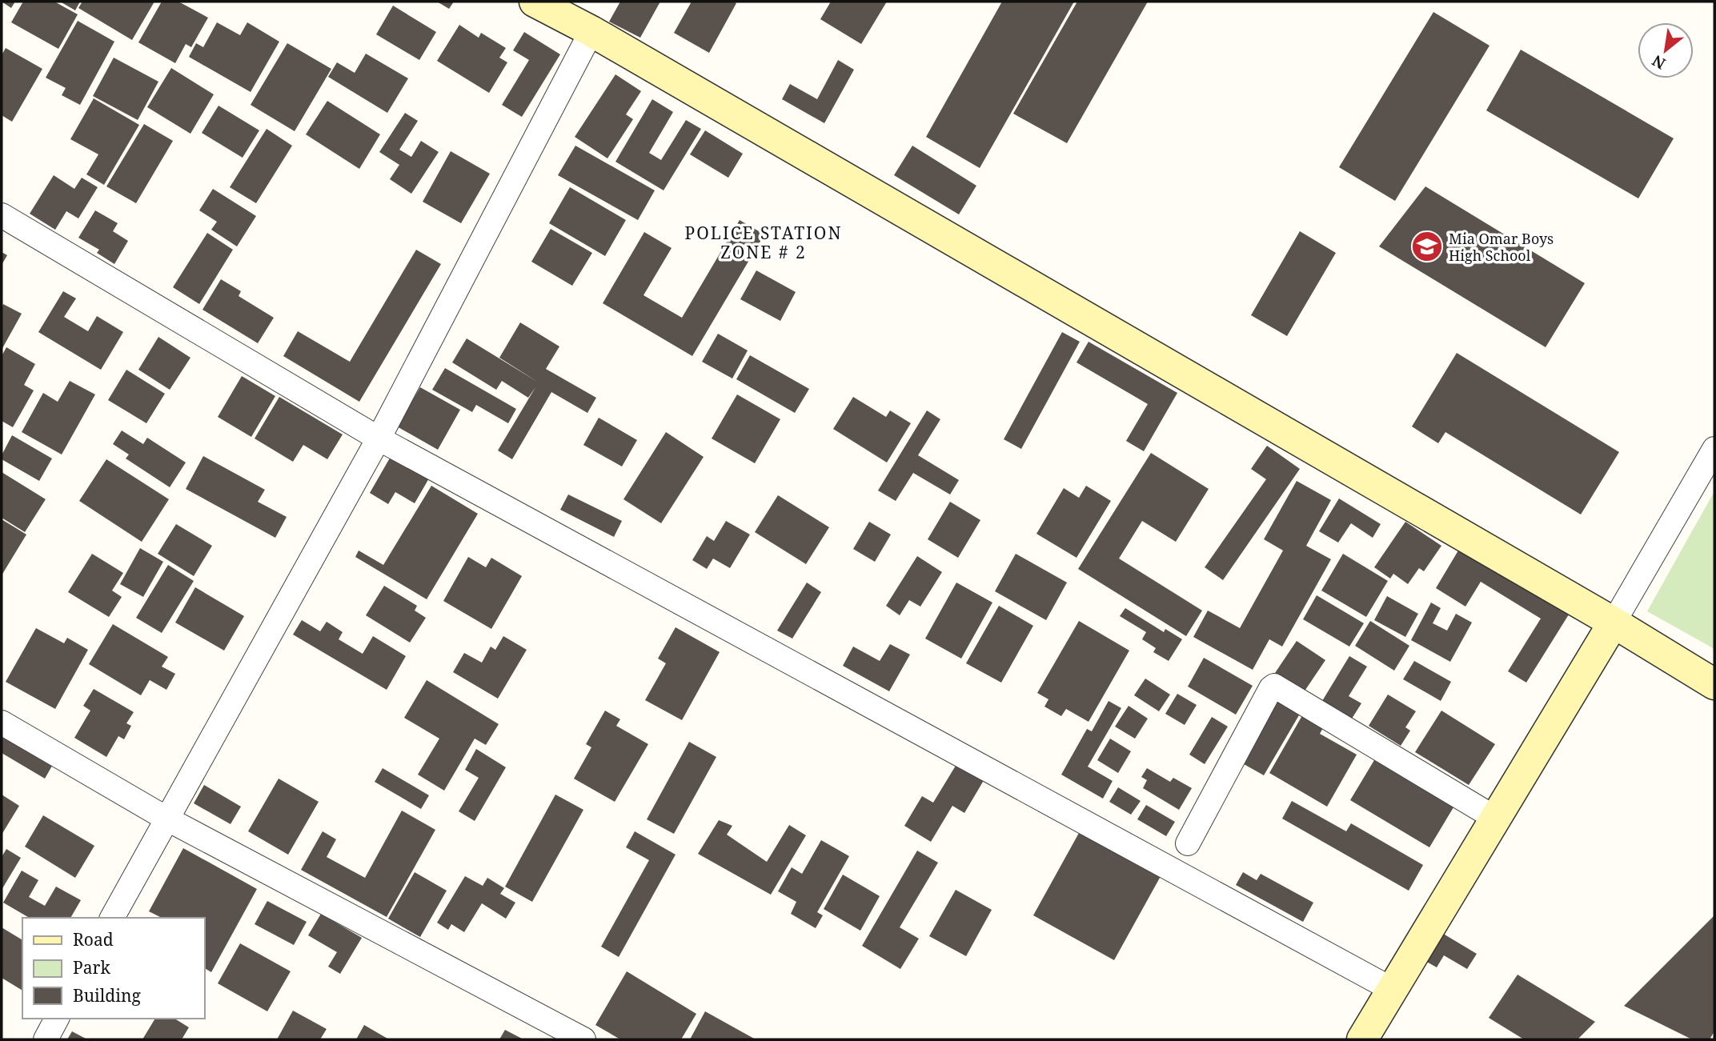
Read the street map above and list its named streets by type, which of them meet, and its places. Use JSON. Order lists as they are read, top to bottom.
{
  "districts": ["POLICE STATION ZONE # 2"],
  "places": {
    "school or university": ["Mia Omar Boys High School"]
  },
  "legend": ["Road", "Park", "Building"],
  "north": "bottom left"
}
